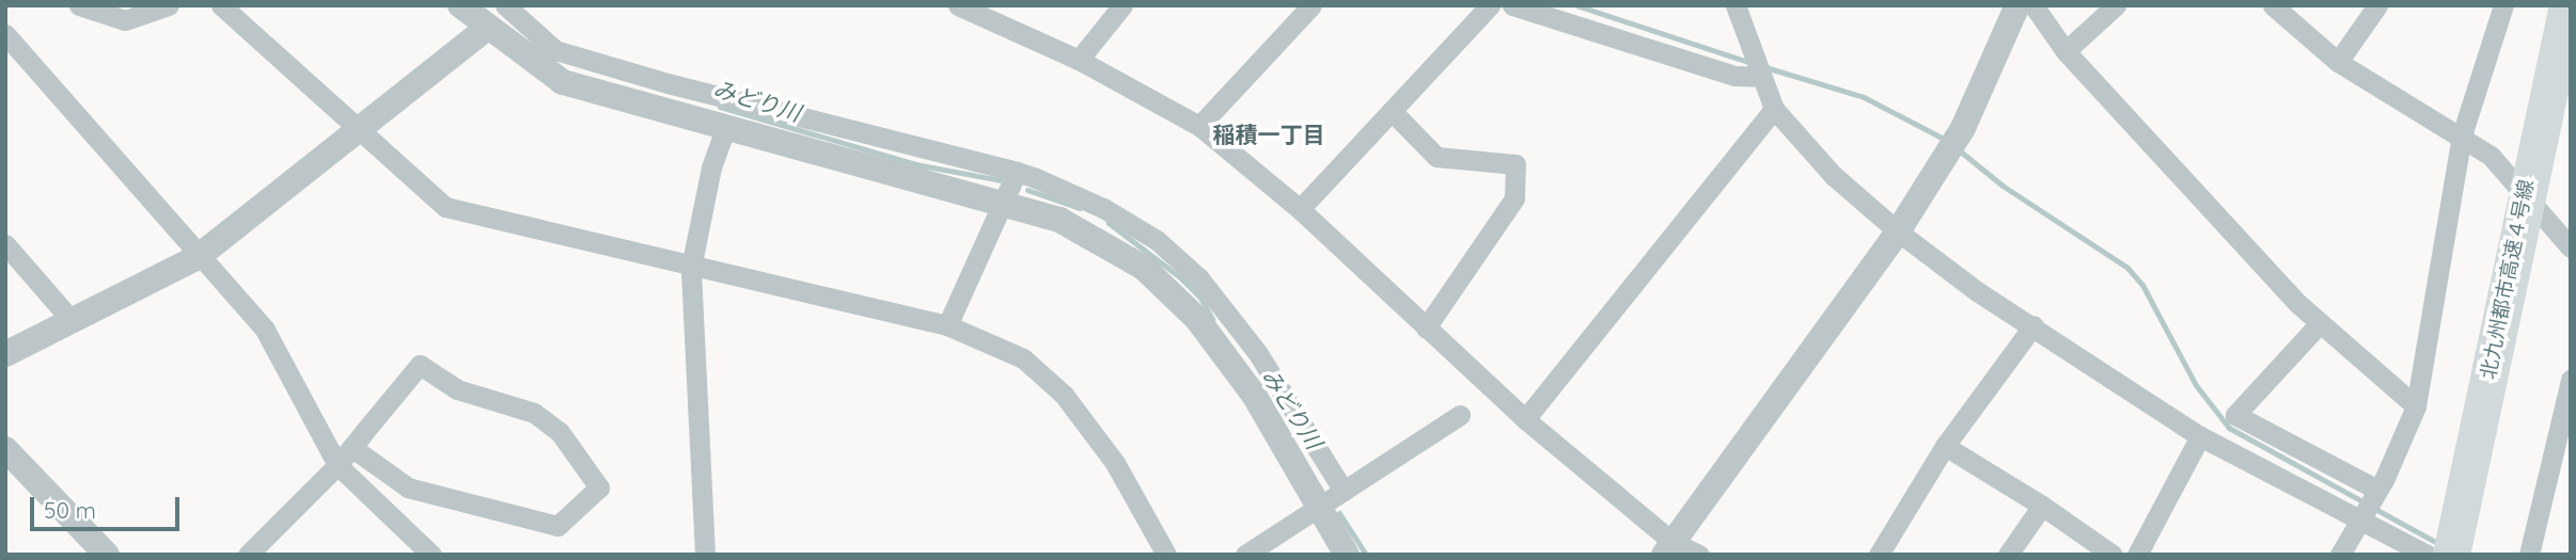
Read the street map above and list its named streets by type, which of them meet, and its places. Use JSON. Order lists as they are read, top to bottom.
{
  "streets": {
    "highway": ["北九州都市高速４号線"]
  },
  "districts": ["稲積一丁目"],
  "water": ["みどり川"],
  "scale_bar": "50 m"
}
